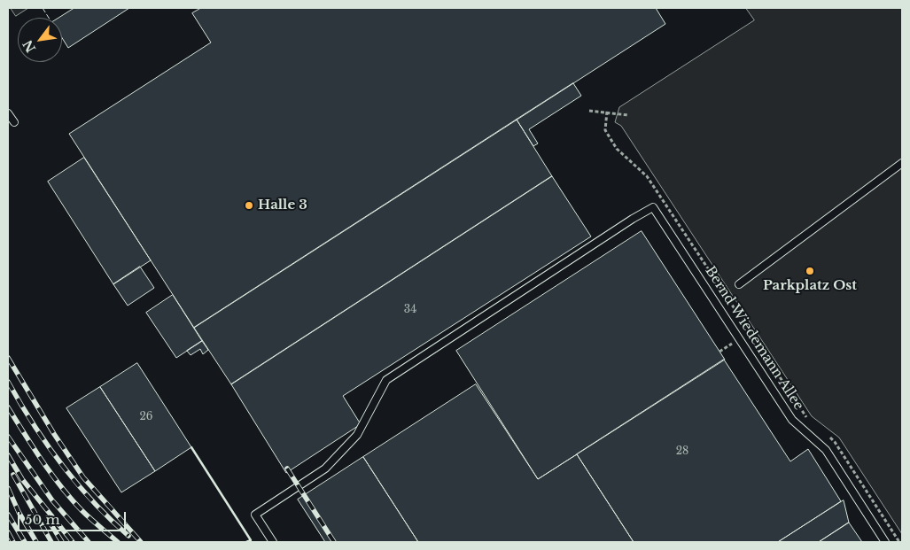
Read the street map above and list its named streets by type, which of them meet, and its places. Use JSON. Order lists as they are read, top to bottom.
{
  "streets": {
    "lane": ["Bernd Wiedemann Allee"]
  },
  "places": ["Halle 3", "Parkplatz Ost"],
  "house_numbers": ["34", "26", "28"],
  "scale_bar": "50 m",
  "north": "bottom left"
}
